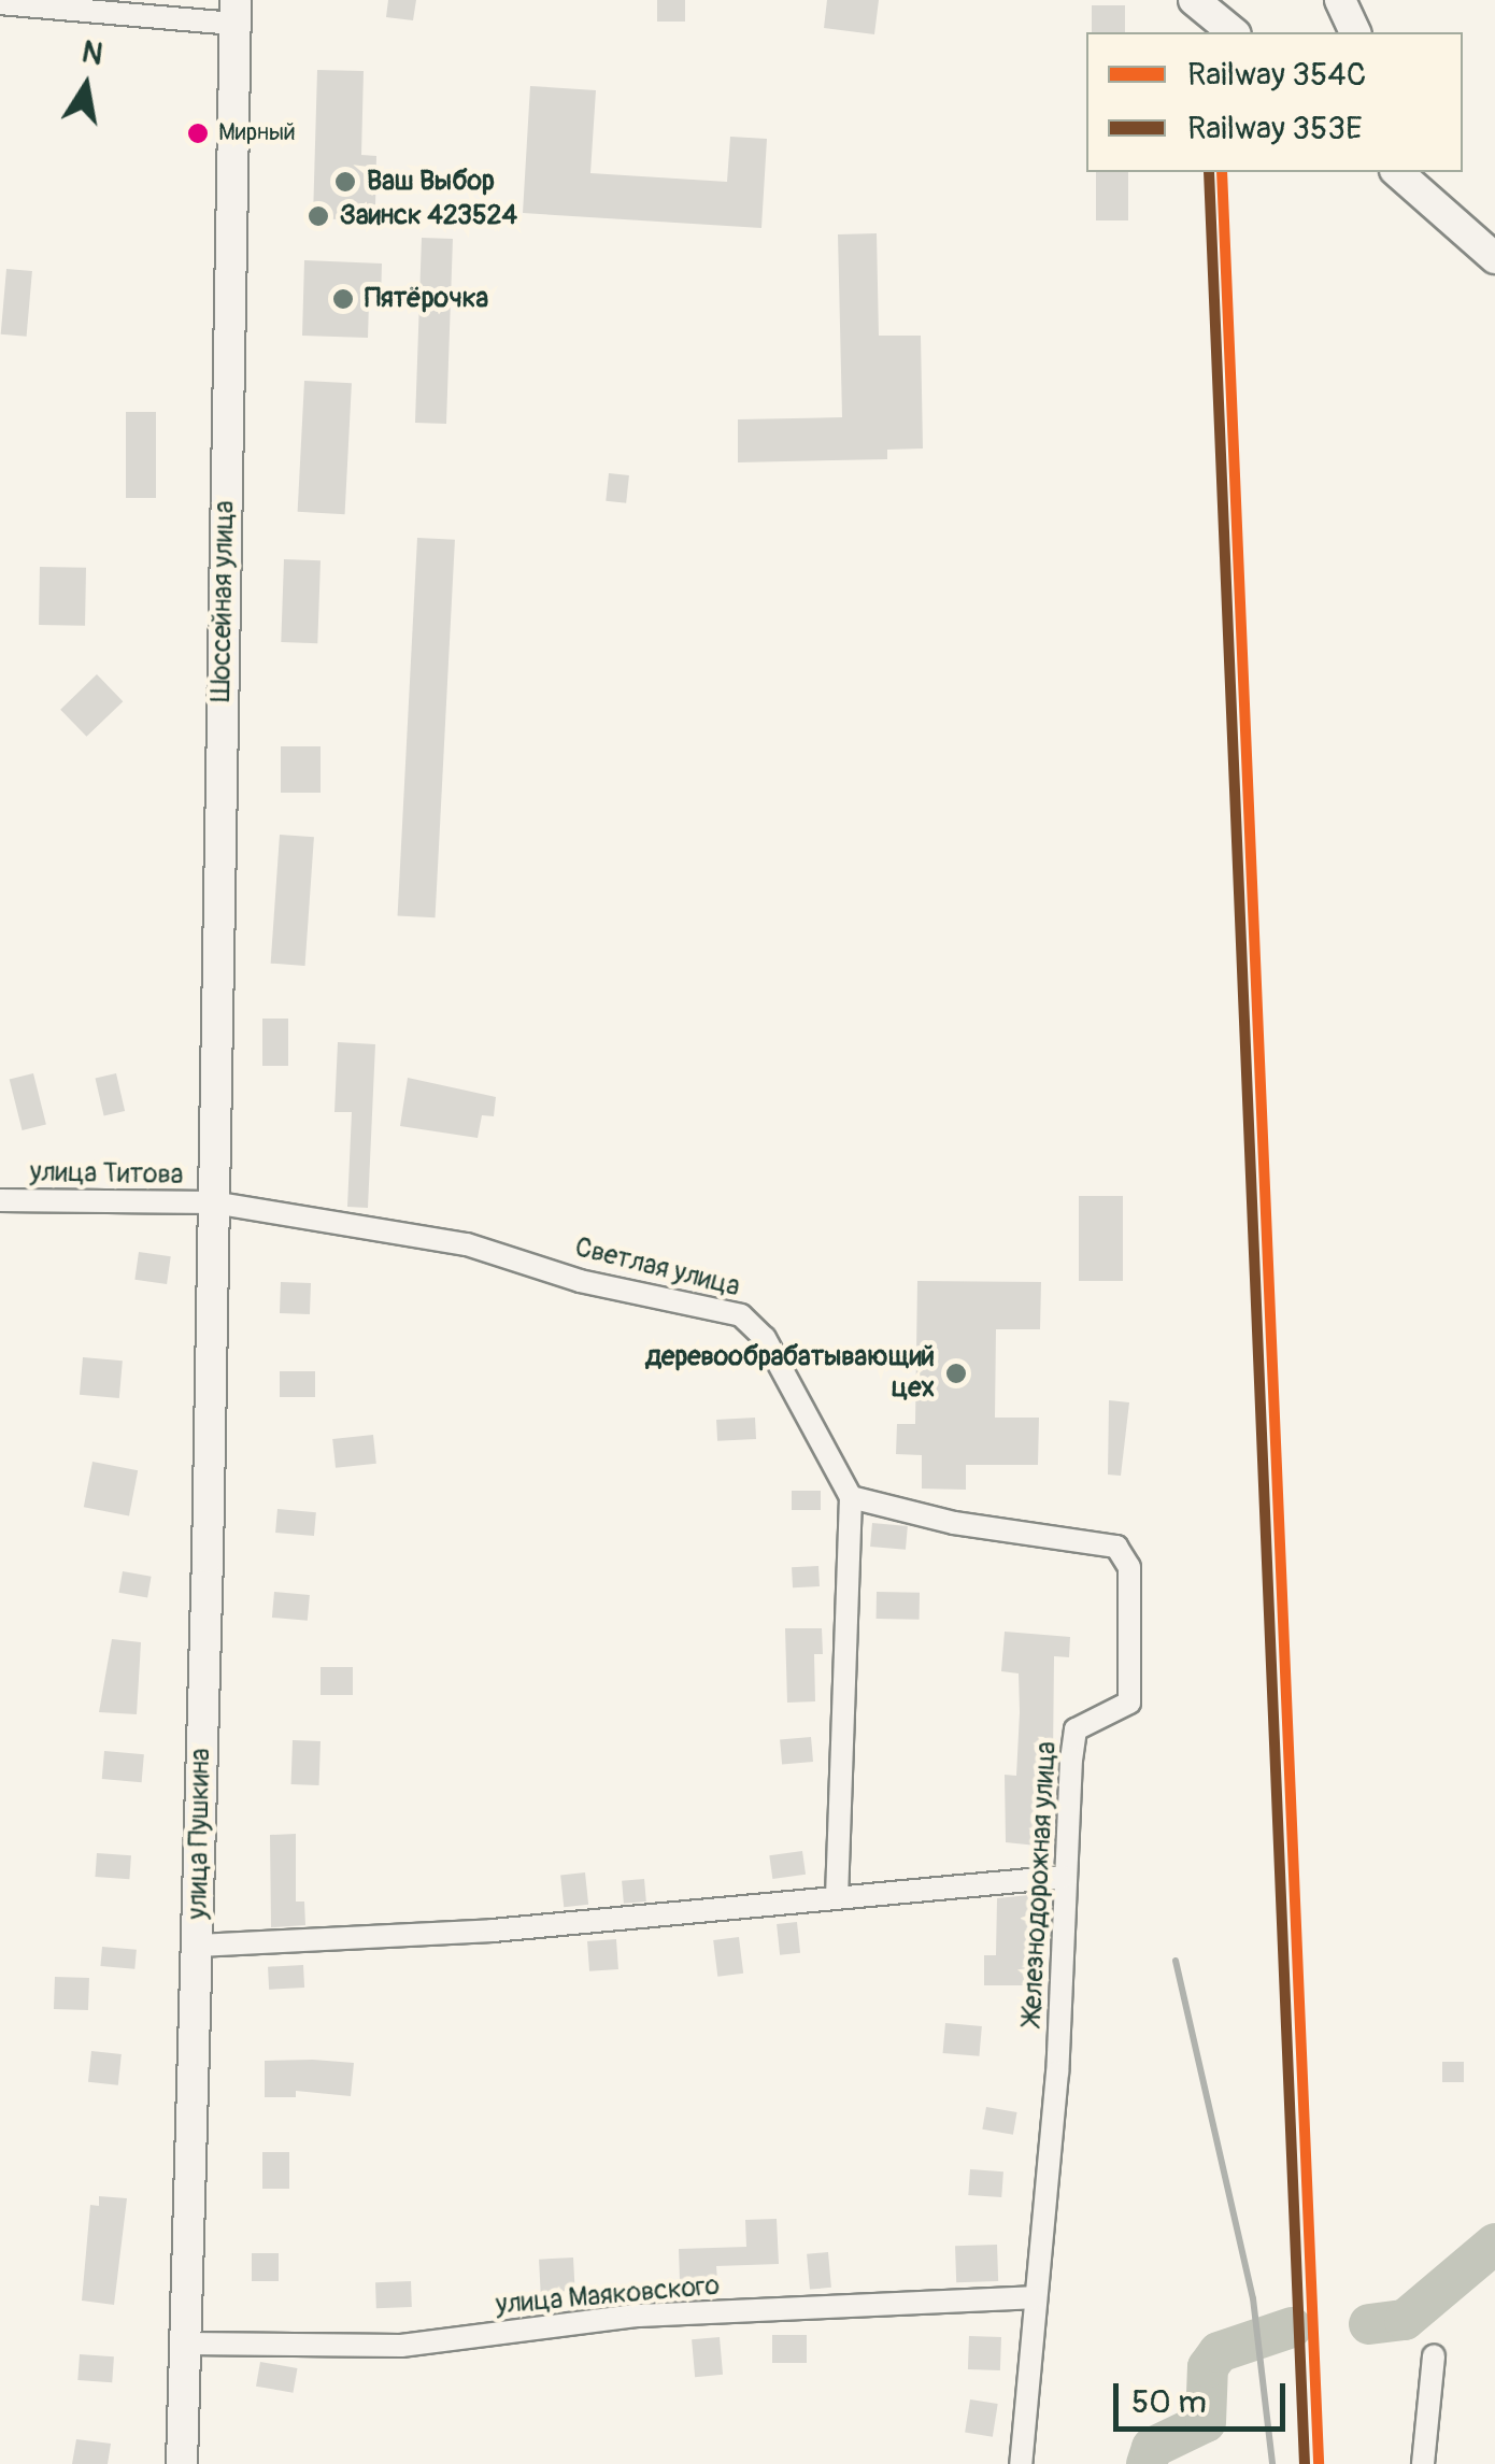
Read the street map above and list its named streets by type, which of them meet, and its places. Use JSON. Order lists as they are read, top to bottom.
{
  "streets": {
    "main road": ["Шоссейная улица", "улица Пушкина"],
    "street": [
      "улица Титова",
      "Светлая улица",
      "Железнодорожная улица",
      "улица Маяковского"
    ]
  },
  "crossings": [
    ["Шоссейная улица", "улица Титова"],
    ["Шоссейная улица", "Светлая улица"],
    ["Шоссейная улица", "улица Пушкина"],
    ["улица Титова", "Светлая улица"],
    ["улица Титова", "улица Пушкина"],
    ["Светлая улица", "улица Пушкина"],
    ["Светлая улица", "Железнодорожная улица"],
    ["улица Пушкина", "улица Маяковского"],
    ["Железнодорожная улица", "улица Маяковского"]
  ],
  "places": [
    "Мирный",
    "Ваш Выбор",
    "Заинск 423524",
    "Пятёрочка",
    "деревообрабатывающий цех"
  ],
  "lines": ["rail line 354С", "rail line 353Е"],
  "legend": ["Railway 354С", "Railway 353Е"],
  "scale_bar": "50 m",
  "north": "top"
}
